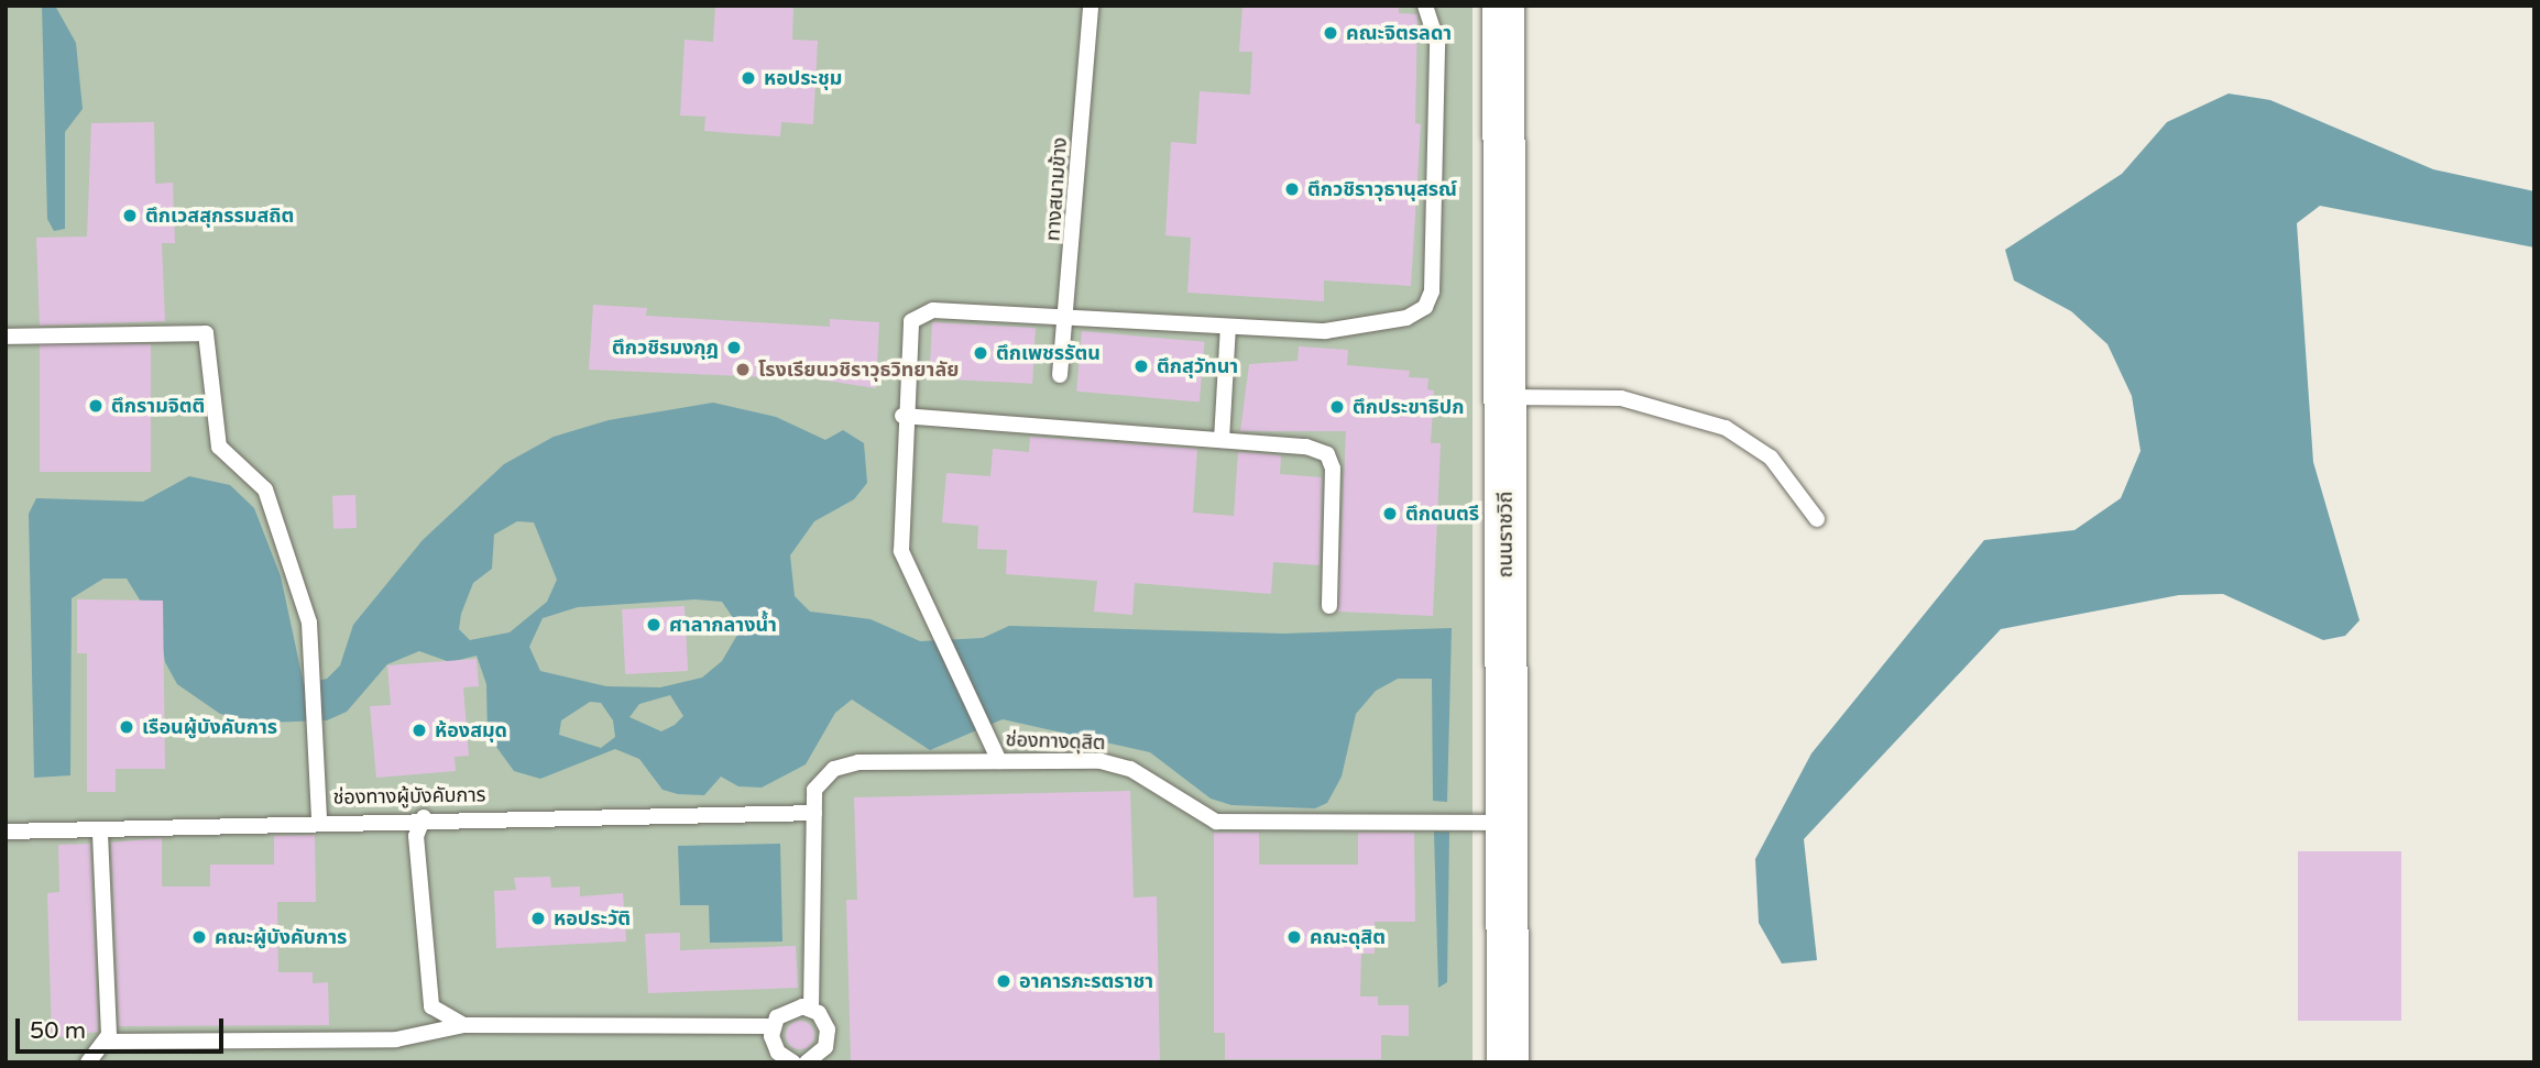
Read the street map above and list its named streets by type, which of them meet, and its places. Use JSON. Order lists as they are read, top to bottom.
{
  "streets": {
    "main road": ["ถนนราชวิถี"],
    "lane": ["ทางสนามข้าง", "ช่องทางดุสิต", "ช่องทางผู้บังคับการ"]
  },
  "crossings": [
    ["ถนนราชวิถี", "ช่องทางดุสิต"],
    ["ช่องทางดุสิต", "ช่องทางผู้บังคับการ"]
  ],
  "places": [
    "คณะจิตรลดา",
    "หอประชุม",
    "ตึกวชิราวุธานุสรณ์",
    "ตึกเวสสุกรรมสถิต",
    "ตึกวชิรมงกุฎ",
    "ตึกเพชรรัตน",
    "ตึกสุวัทนา",
    "โรงเรียนวชิราวุธวิทยาลัย",
    "ตึกรามจิตติ",
    "ตึกประขาธิปก",
    "ตึกดนตรี",
    "ศาลากลางน้ำ",
    "เรือนผู้บังคับการ",
    "ห้องสมุด",
    "หอประวัติ",
    "คณะผู้บังคับการ",
    "คณะดุสิต",
    "อาคารภะรตราชา"
  ],
  "scale_bar": "50 m"
}
